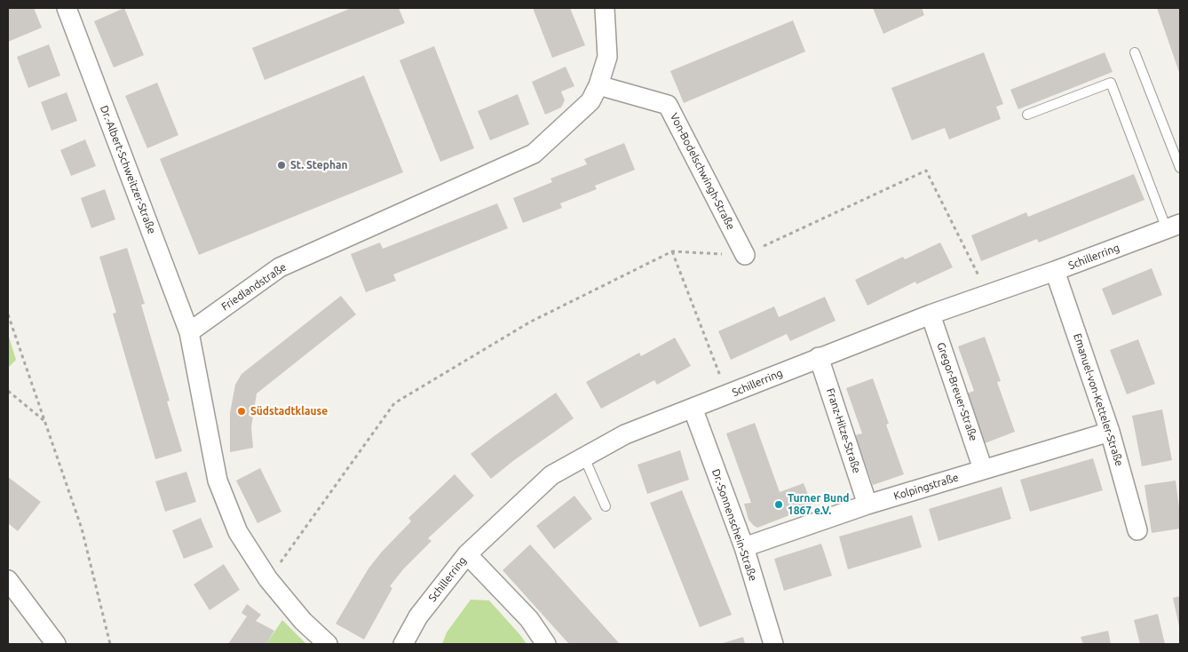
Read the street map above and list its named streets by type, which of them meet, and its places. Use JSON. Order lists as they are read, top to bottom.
{
  "streets": {
    "street": [
      "Dr.-Albert-Schweitzer-Straße",
      "Von-Bodelschwingh-Straße",
      "Schillerring",
      "Friedlandstraße",
      "Gregor-Breuer-Straße",
      "Emanuel-von-Ketteler-Straße",
      "Franz-Hitze-Straße",
      "Kolpingstraße",
      "Dr.-Sonnenschein-Straße"
    ]
  },
  "crossings": [
    ["Dr.-Albert-Schweitzer-Straße", "Friedlandstraße"],
    ["Von-Bodelschwingh-Straße", "Friedlandstraße"],
    ["Schillerring", "Gregor-Breuer-Straße"],
    ["Schillerring", "Emanuel-von-Ketteler-Straße"],
    ["Schillerring", "Franz-Hitze-Straße"],
    ["Schillerring", "Dr.-Sonnenschein-Straße"],
    ["Gregor-Breuer-Straße", "Kolpingstraße"],
    ["Emanuel-von-Ketteler-Straße", "Kolpingstraße"],
    ["Franz-Hitze-Straße", "Kolpingstraße"],
    ["Kolpingstraße", "Dr.-Sonnenschein-Straße"]
  ],
  "places": ["St. Stephan", "Südstadtklause", "Turner Bund 1867 e.V."]
}
